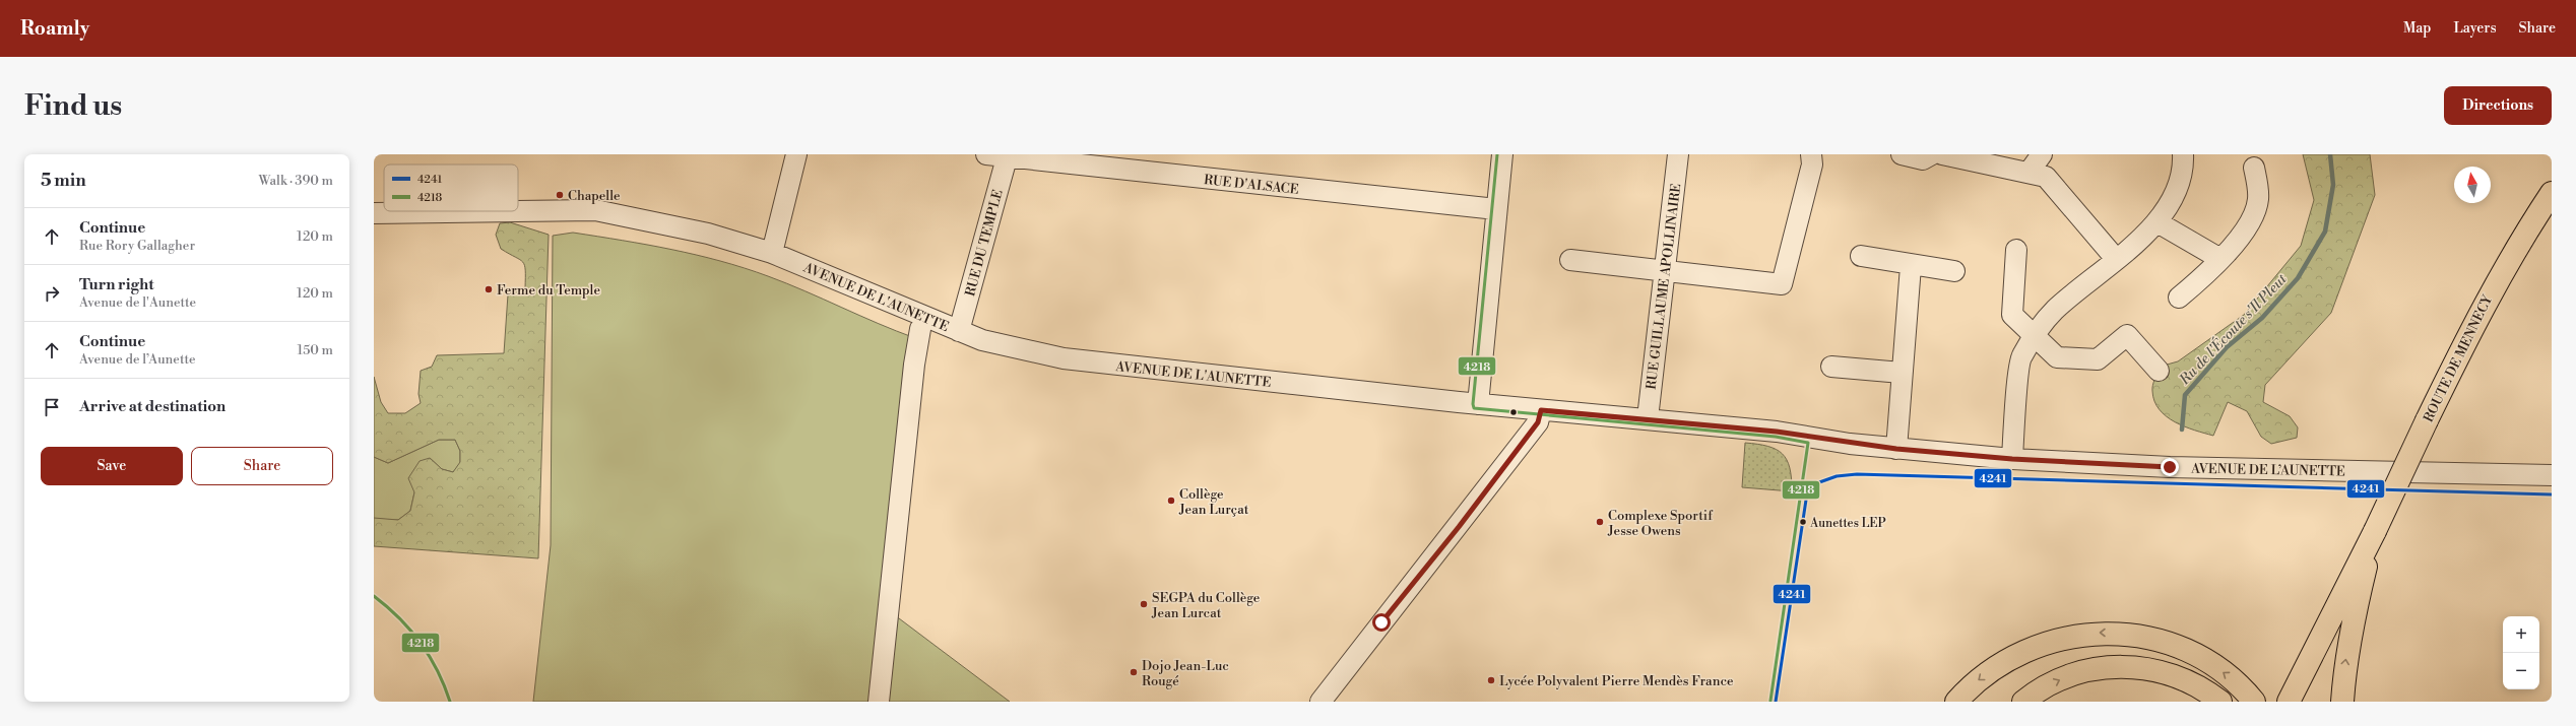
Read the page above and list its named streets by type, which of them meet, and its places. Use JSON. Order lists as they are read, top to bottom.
{
  "streets": {
    "main road": ["ROUTE DE MENNECY"],
    "street": [
      "RUE D'ALSACE",
      "RUE DU TEMPLE",
      "RUE GUILLAUME APOLLINAIRE",
      "AVENUE DE L'AUNETTE",
      "AVENUE DE L’AUNETTE"
    ]
  },
  "crossings": [
    ["RUE D'ALSACE", "RUE DU TEMPLE"],
    ["RUE DU TEMPLE", "AVENUE DE L'AUNETTE"],
    ["RUE GUILLAUME APOLLINAIRE", "AVENUE DE L'AUNETTE"],
    ["AVENUE DE L'AUNETTE", "AVENUE DE L’AUNETTE"]
  ],
  "water": ["Ru de l'Écoute s'Il Pleut"],
  "places": [
    "Chapelle",
    "Ferme du Temple",
    "Collège Jean Lurçat",
    "Complexe Sportif Jesse Owens",
    "Aunettes LEP",
    "SEGPA du Collège Jean Lurcat",
    "Dojo Jean-Luc Rougé",
    "Lycée Polyvalent Pierre Mendès France"
  ],
  "lines": ["transit line 4218", "transit line 4241"],
  "legend": ["4241", "4218"],
  "north": "top",
  "page": {
    "header": "Roamly",
    "nav": ["Map", "Layers", "Share"],
    "buttons": [
      "Directions",
      ["Save", "Share"]
    ],
    "title": "Find us",
    "heading": ["5 min", "Walk · 390 m"],
    "list": [
      ["Continue", "Rue Rory Gallagher", "120 m"],
      ["Turn right", "Avenue de l'Aunette", "120 m"],
      ["Continue", "Avenue de l’Aunette", "150 m"],
      "Arrive at destination"
    ],
    "map_buttons": ["+", "−"]
  }
}
